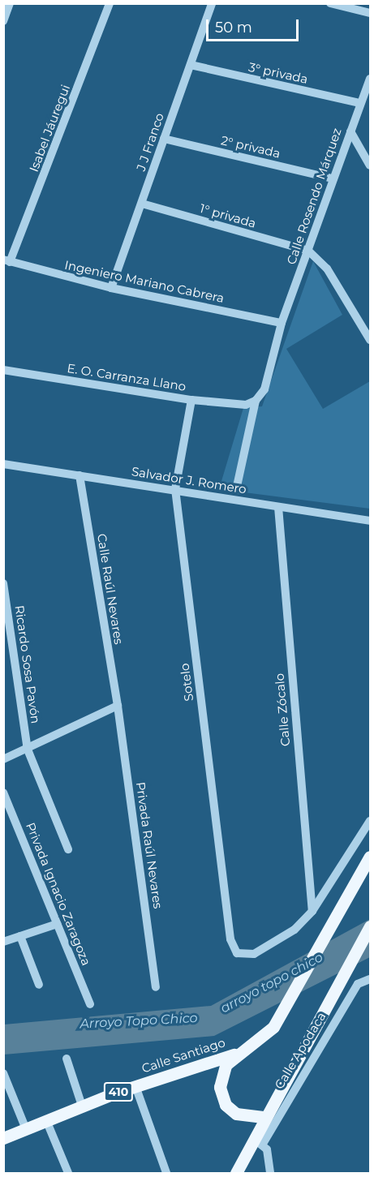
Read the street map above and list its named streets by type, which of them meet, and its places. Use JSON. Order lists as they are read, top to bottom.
{
  "streets": {
    "main road": ["Calle Apodaca", "Calle Santiago", "410"],
    "street": [
      "3° privada",
      "Isabel Jáuregui",
      "J J Franco",
      "2° privada",
      "Calle Rosendo Márquez",
      "1° privada",
      "Ingeniero Mariano Cabrera",
      "E. O. Carranza Llano",
      "Salvador J. Romero",
      "Calle Raúl Nevares",
      "Ricardo Sosa Pavón",
      "Sotelo",
      "Calle Zócalo",
      "Privada Raúl Nevares",
      "Privada Ignacio Zaragoza"
    ]
  },
  "crossings": [
    ["3° privada", "J J Franco"],
    ["3° privada", "Calle Rosendo Márquez"],
    ["Isabel Jáuregui", "Ingeniero Mariano Cabrera"],
    ["J J Franco", "2° privada"],
    ["J J Franco", "1° privada"],
    ["J J Franco", "Ingeniero Mariano Cabrera"],
    ["2° privada", "Calle Rosendo Márquez"],
    ["Calle Rosendo Márquez", "1° privada"],
    ["Calle Rosendo Márquez", "Ingeniero Mariano Cabrera"],
    ["Calle Rosendo Márquez", "E. O. Carranza Llano"],
    ["E. O. Carranza Llano", "Sotelo"],
    ["Salvador J. Romero", "Calle Raúl Nevares"],
    ["Salvador J. Romero", "Sotelo"],
    ["Salvador J. Romero", "Calle Zócalo"],
    ["Calle Raúl Nevares", "Privada Raúl Nevares"],
    ["Sotelo", "Calle Zócalo"],
    ["Calle Santiago", "410"]
  ],
  "water": ["arroyo topo chico", "Arroyo Topo Chico"],
  "scale_bar": "50 m"
}
